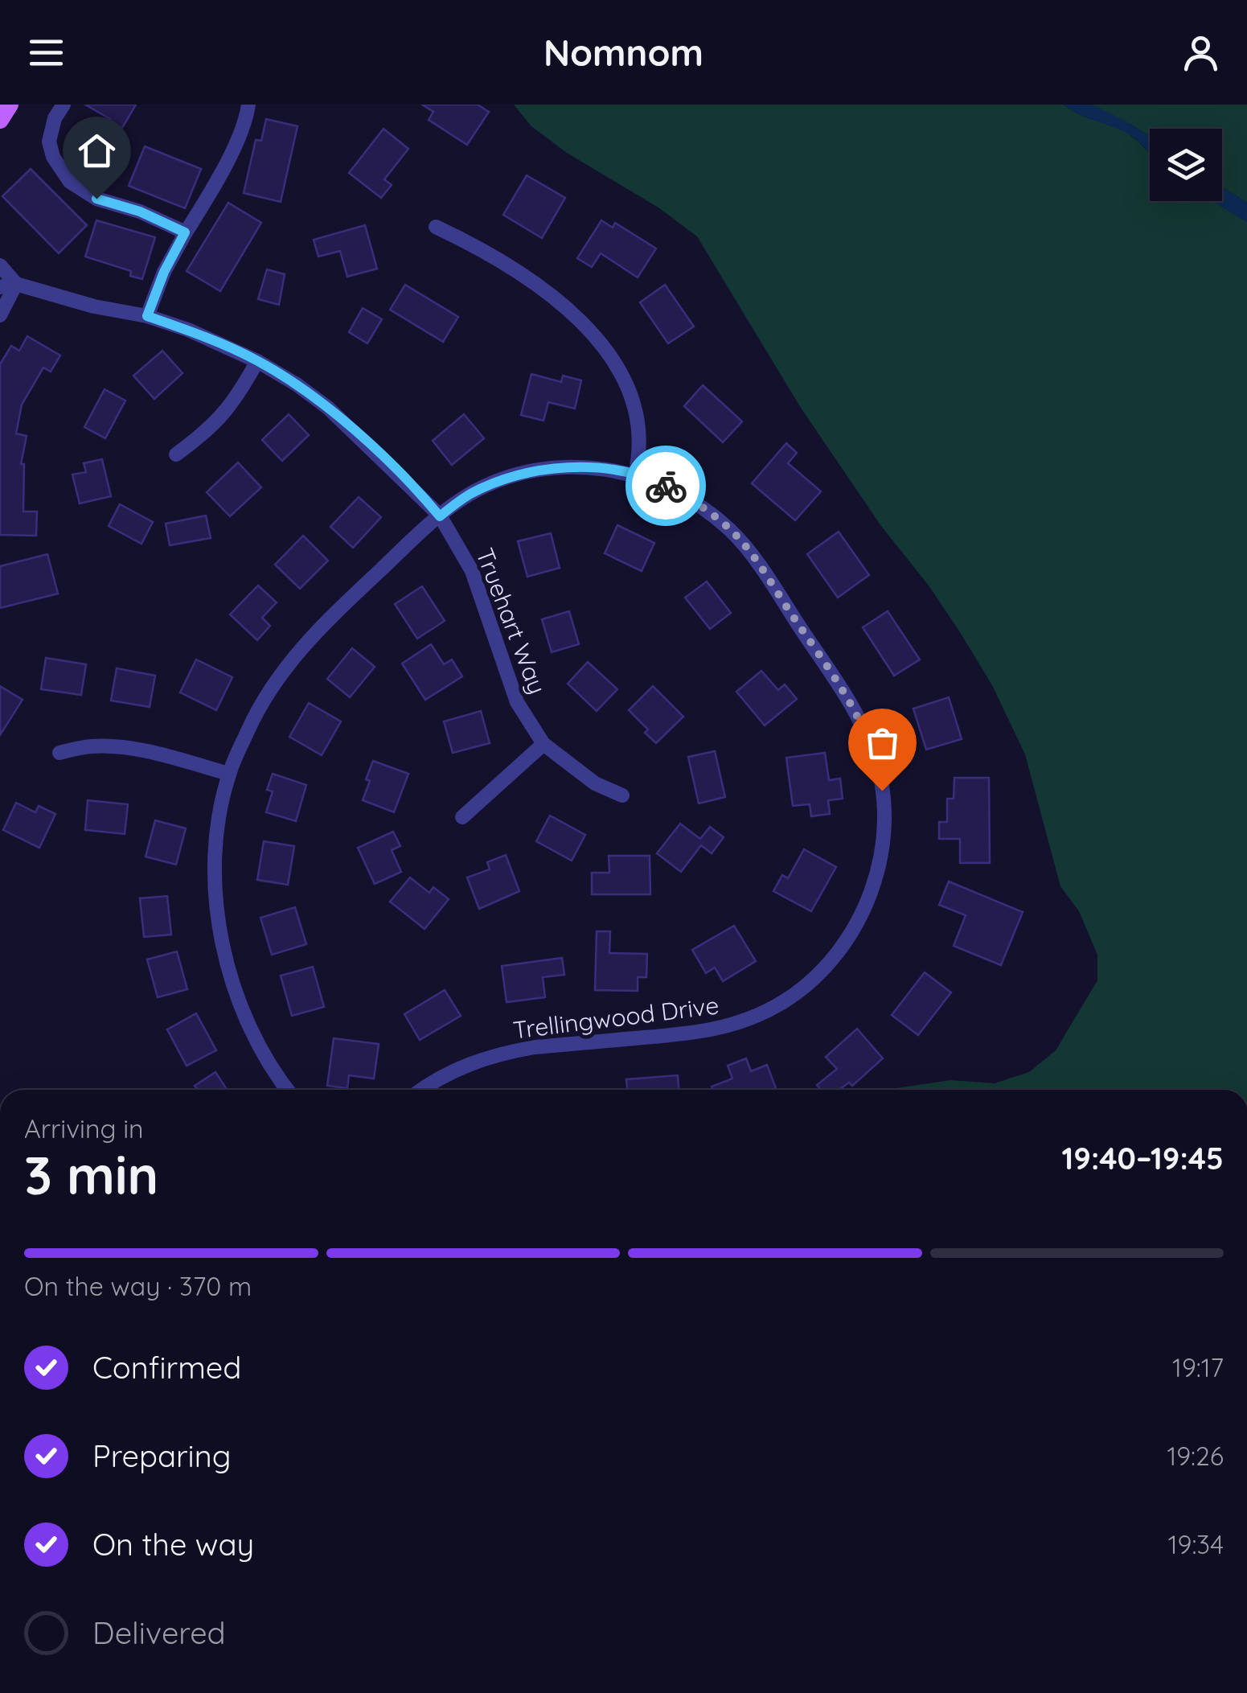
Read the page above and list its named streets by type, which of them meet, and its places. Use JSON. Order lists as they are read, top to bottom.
{
  "streets": {
    "street": ["Truehart Way", "Trellingwood Drive"]
  },
  "crossings": [
    ["Truehart Way", "Trellingwood Drive"]
  ],
  "page": {
    "header": "Nomnom",
    "heading": ["3 min", "Arriving in", "19:40–19:45"],
    "bar": "On the way · 370 m",
    "list": [
      ["Confirmed", "19:17"],
      ["Preparing", "19:26"],
      ["On the way", "19:34"],
      "Delivered"
    ]
  }
}
